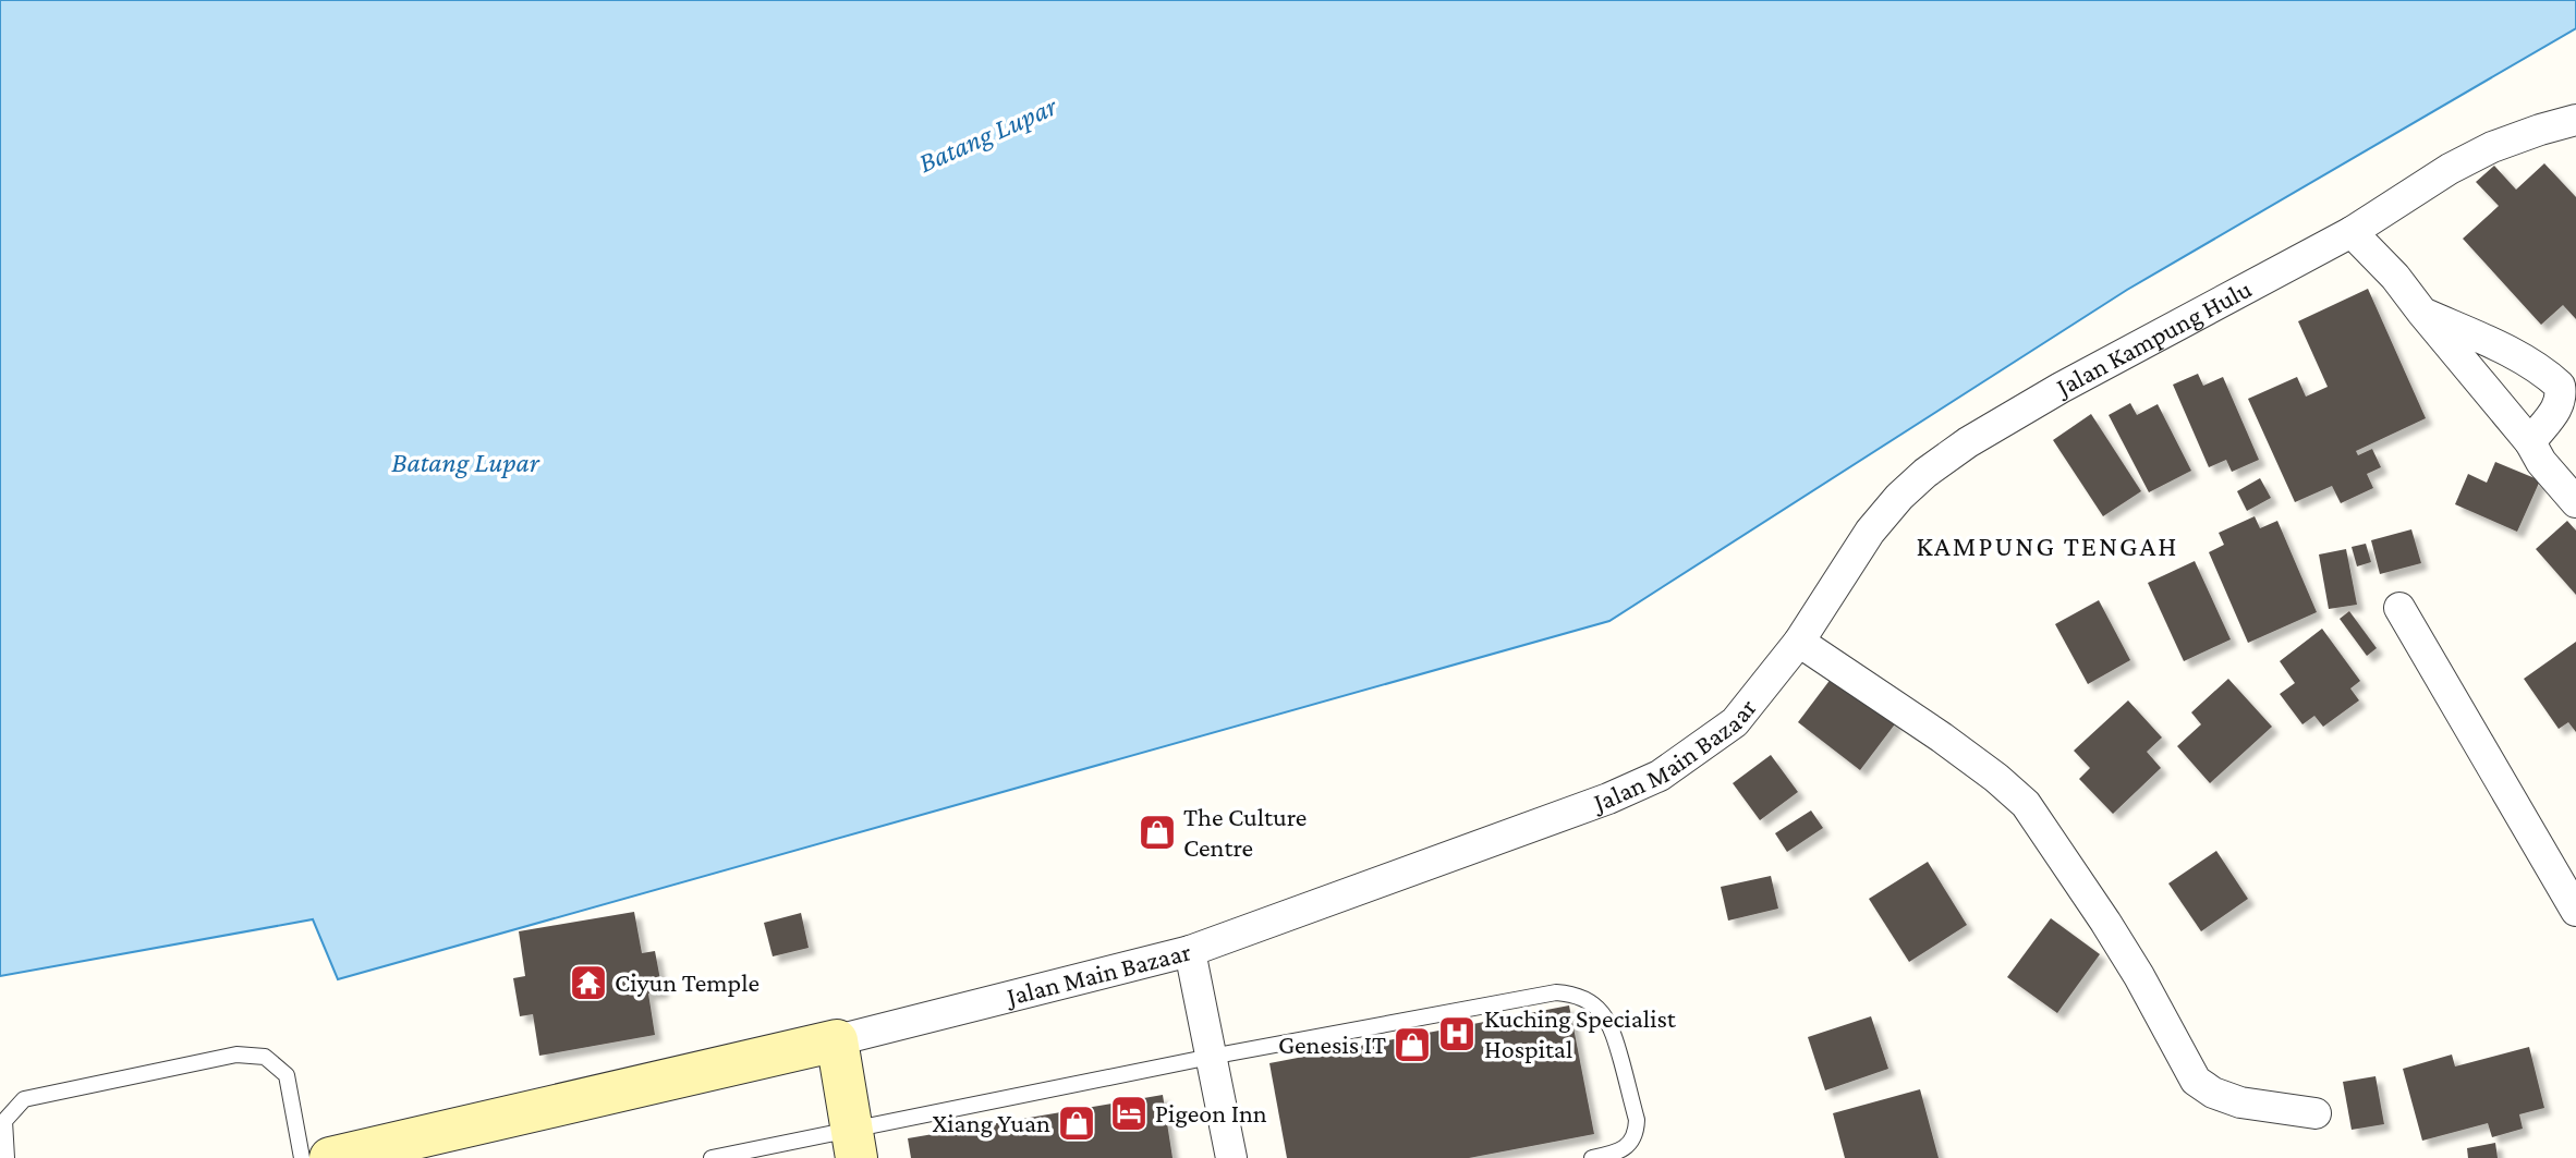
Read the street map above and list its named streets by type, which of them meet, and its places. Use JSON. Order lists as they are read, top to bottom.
{
  "streets": {
    "street": ["Jalan Kampung Hulu", "Jalan Main Bazaar"]
  },
  "crossings": [
    ["Jalan Kampung Hulu", "Jalan Main Bazaar"]
  ],
  "districts": ["KAMPUNG TENGAH"],
  "water": ["Batang Lupar"],
  "places": {
    "shop": ["The Culture Centre", "Genesis IT", "Xiang Yuan"],
    "temple": ["Ciyun Temple"],
    "hospital": ["Kuching Specialist Hospital"],
    "hotel": ["Pigeon Inn"]
  }
}
